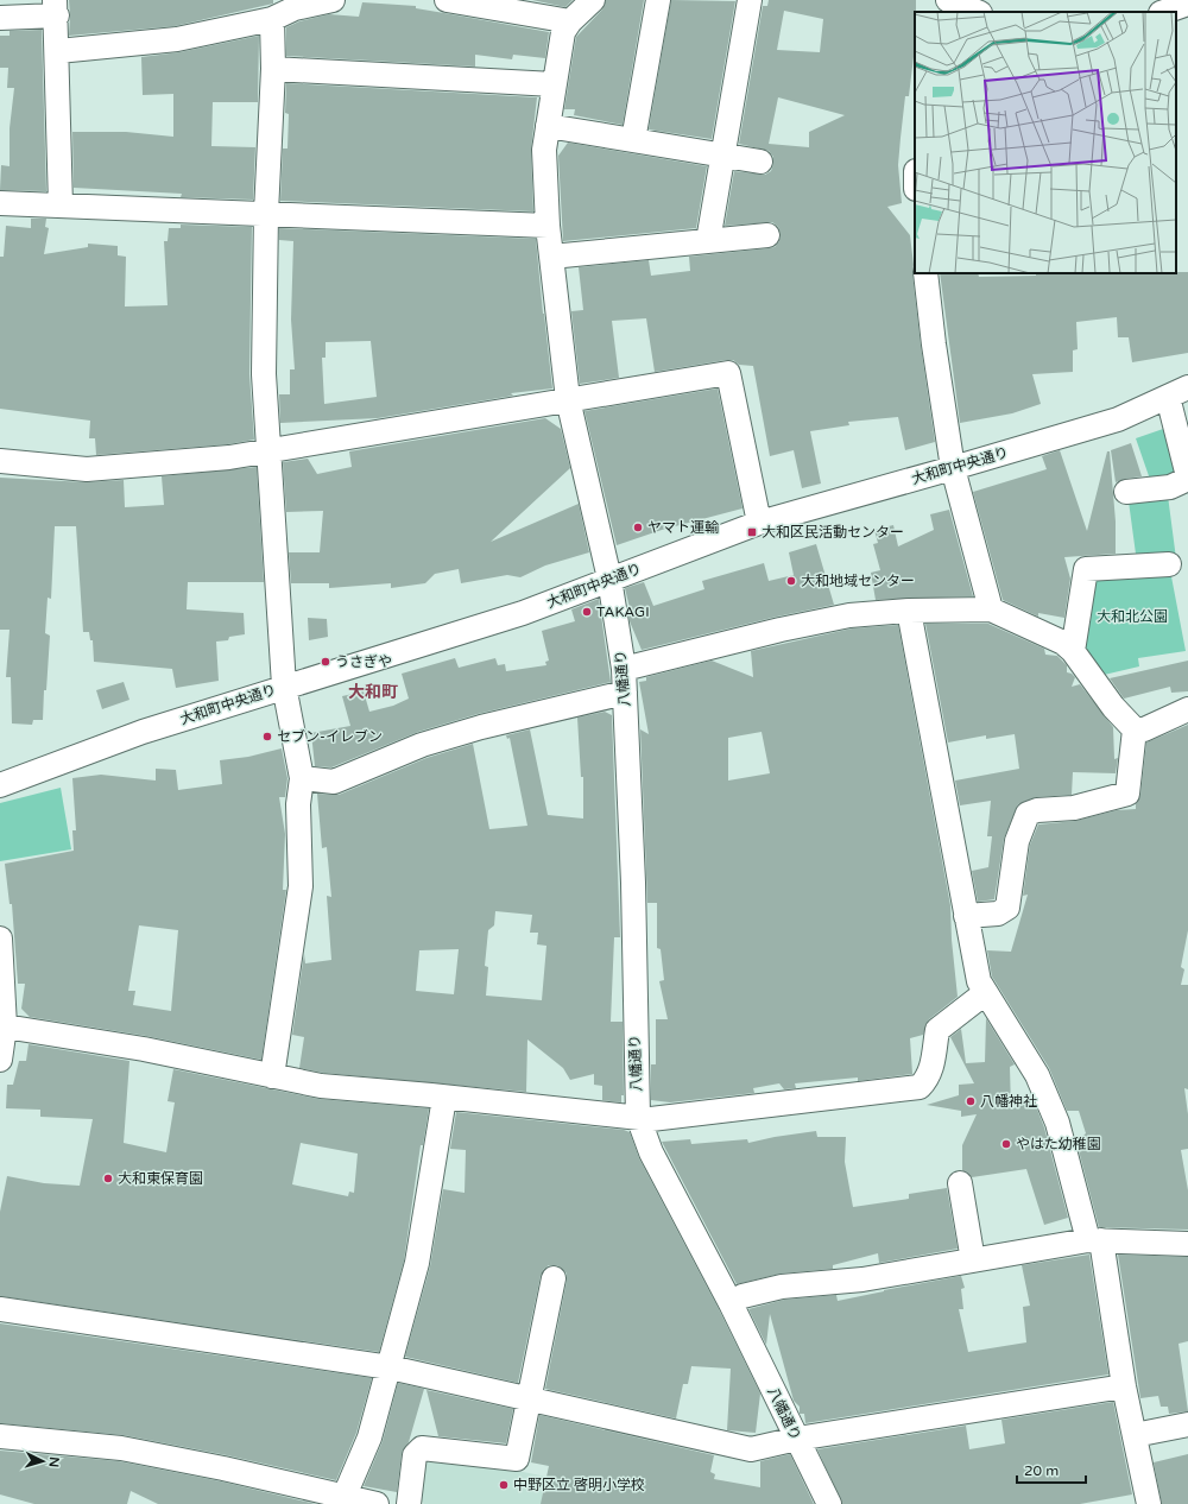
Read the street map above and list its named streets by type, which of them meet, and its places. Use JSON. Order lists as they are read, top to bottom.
{
  "streets": {
    "street": ["大和町中央通り", "八幡通り"]
  },
  "crossings": [
    ["大和町中央通り", "八幡通り"]
  ],
  "districts": ["大和町"],
  "parks": ["大和北公園"],
  "places": {
    "other": [
      "ヤマト運輸",
      "大和地域センター",
      "TAKAGI",
      "うさぎや",
      "セブン-イレブン",
      "八幡神社",
      "やはた幼稚園",
      "大和東保育園",
      "中野区立 啓明小学校"
    ],
    "transit": ["大和区民活動センター"]
  },
  "scale_bar": "20 m",
  "north": "right"
}
